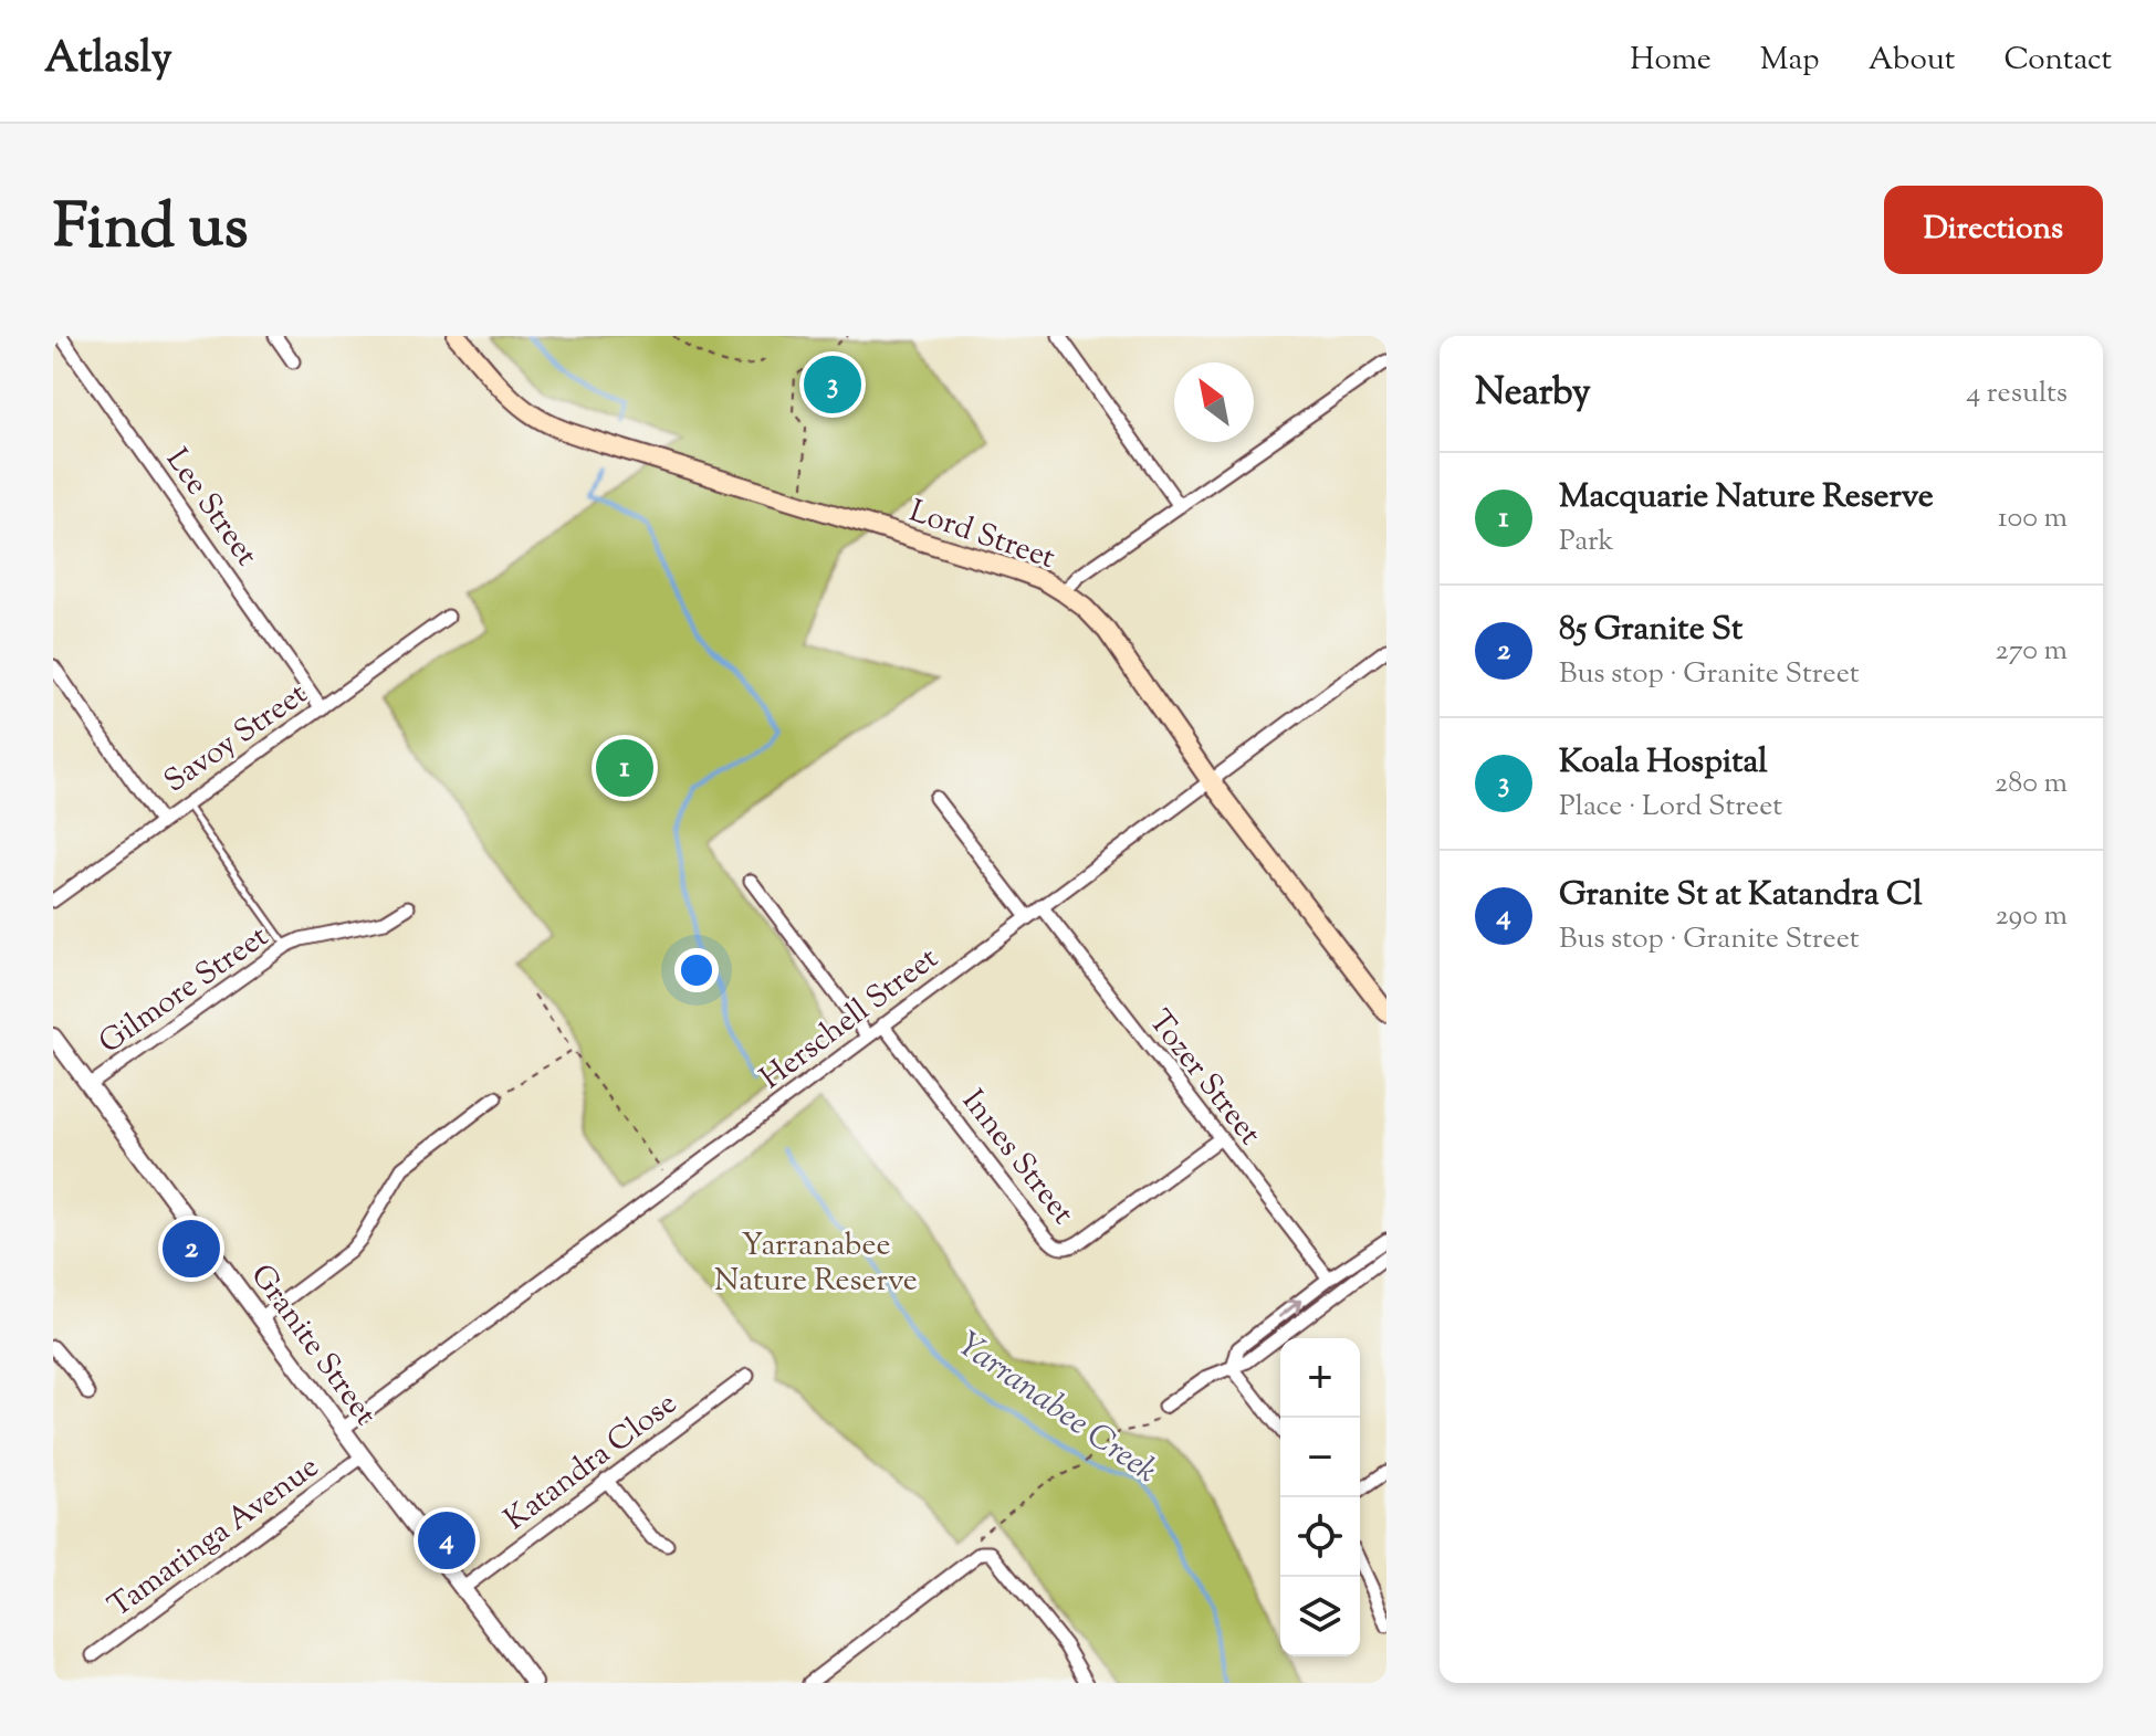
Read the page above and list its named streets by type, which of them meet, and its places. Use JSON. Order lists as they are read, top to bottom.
{
  "streets": {
    "main road": ["Lord Street"],
    "street": [
      "Lee Street",
      "Savoy Street",
      "Gilmore Street",
      "Herschell Street",
      "Tozer Street",
      "Innes Street",
      "Granite Street",
      "Katandra Close",
      "Tamaringa Avenue"
    ]
  },
  "crossings": [
    ["Lee Street", "Savoy Street"],
    ["Lord Street", "Herschell Street"],
    ["Gilmore Street", "Granite Street"],
    ["Herschell Street", "Tozer Street"],
    ["Herschell Street", "Innes Street"],
    ["Herschell Street", "Granite Street"],
    ["Tozer Street", "Innes Street"],
    ["Granite Street", "Katandra Close"],
    ["Granite Street", "Tamaringa Avenue"]
  ],
  "water": ["Yarranabee Creek"],
  "parks": ["Yarranabee Nature Reserve"],
  "north": "top left",
  "page": {
    "header": "Atlasly",
    "nav": [
      "Home",
      "Map",
      "About",
      "Contact"
    ],
    "title": "Find us",
    "buttons": "Directions",
    "heading": ["Nearby", "4 results"],
    "pins": [
      "3",
      "1",
      "2",
      "4"
    ],
    "list": [
      {
        "mark": "1",
        "name": "Macquarie Nature Reserve",
        "note": "Park",
        "value": "100 m"
      },
      {
        "mark": "2",
        "name": "85 Granite St",
        "note": "Bus stop · Granite Street",
        "value": "270 m"
      },
      {
        "mark": "3",
        "name": "Koala Hospital",
        "note": "Place · Lord Street",
        "value": "280 m"
      },
      {
        "mark": "4",
        "name": "Granite St at Katandra Cl",
        "note": "Bus stop · Granite Street",
        "value": "290 m"
      }
    ],
    "map_buttons": ["+", "−"]
  }
}
